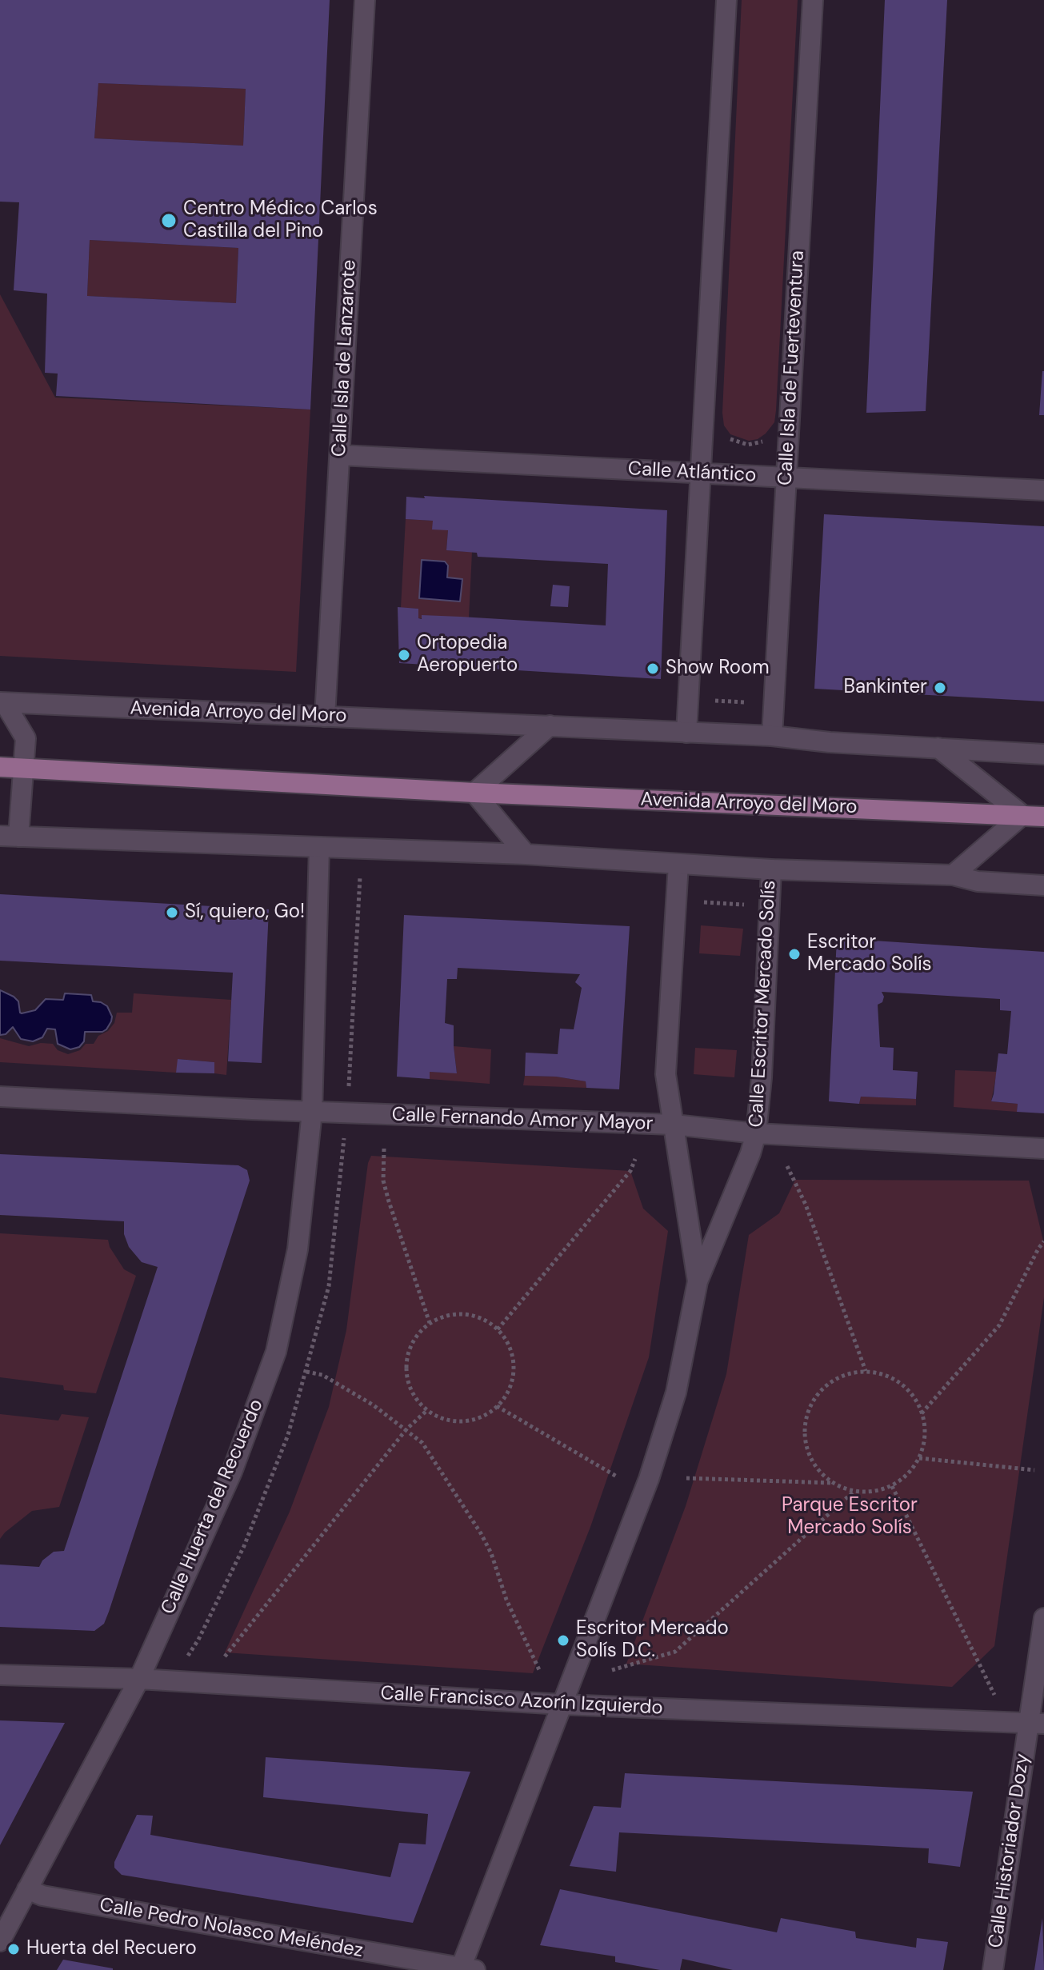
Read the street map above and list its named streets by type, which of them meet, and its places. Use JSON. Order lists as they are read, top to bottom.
{
  "streets": {
    "main road": ["Avenida Arroyo del Moro"],
    "street": [
      "Calle Isla de Lanzarote",
      "Calle Isla de Fuerteventura",
      "Calle Atlántico",
      "Calle Escritor Mercado Solís",
      "Calle Fernando Amor y Mayor",
      "Calle Huerta del Recuerdo",
      "Calle Francisco Azorín Izquierdo",
      "Calle Historiador Dozy",
      "Calle Pedro Nolasco Meléndez"
    ]
  },
  "crossings": [
    ["Calle Isla de Lanzarote", "Calle Atlántico"],
    ["Calle Isla de Lanzarote", "Avenida Arroyo del Moro"],
    ["Calle Isla de Fuerteventura", "Calle Atlántico"],
    ["Calle Isla de Fuerteventura", "Avenida Arroyo del Moro"],
    ["Avenida Arroyo del Moro", "Calle Escritor Mercado Solís"],
    ["Avenida Arroyo del Moro", "Calle Huerta del Recuerdo"],
    ["Calle Escritor Mercado Solís", "Calle Fernando Amor y Mayor"],
    ["Calle Escritor Mercado Solís", "Calle Francisco Azorín Izquierdo"],
    ["Calle Escritor Mercado Solís", "Calle Pedro Nolasco Meléndez"],
    ["Calle Fernando Amor y Mayor", "Calle Huerta del Recuerdo"],
    ["Calle Huerta del Recuerdo", "Calle Francisco Azorín Izquierdo"],
    ["Calle Huerta del Recuerdo", "Calle Pedro Nolasco Meléndez"],
    ["Calle Francisco Azorín Izquierdo", "Calle Historiador Dozy"]
  ],
  "parks": ["Parque Escritor Mercado Solís"],
  "places": [
    "Centro Médico Carlos Castilla del Pino",
    "Ortopedia Aeropuerto",
    "Show Room",
    "Bankinter",
    "Sí, quiero, Go!",
    "Escritor Mercado Solís",
    "Escritor Mercado Solís D.C.",
    "Huerta del Recuero"
  ]
}
